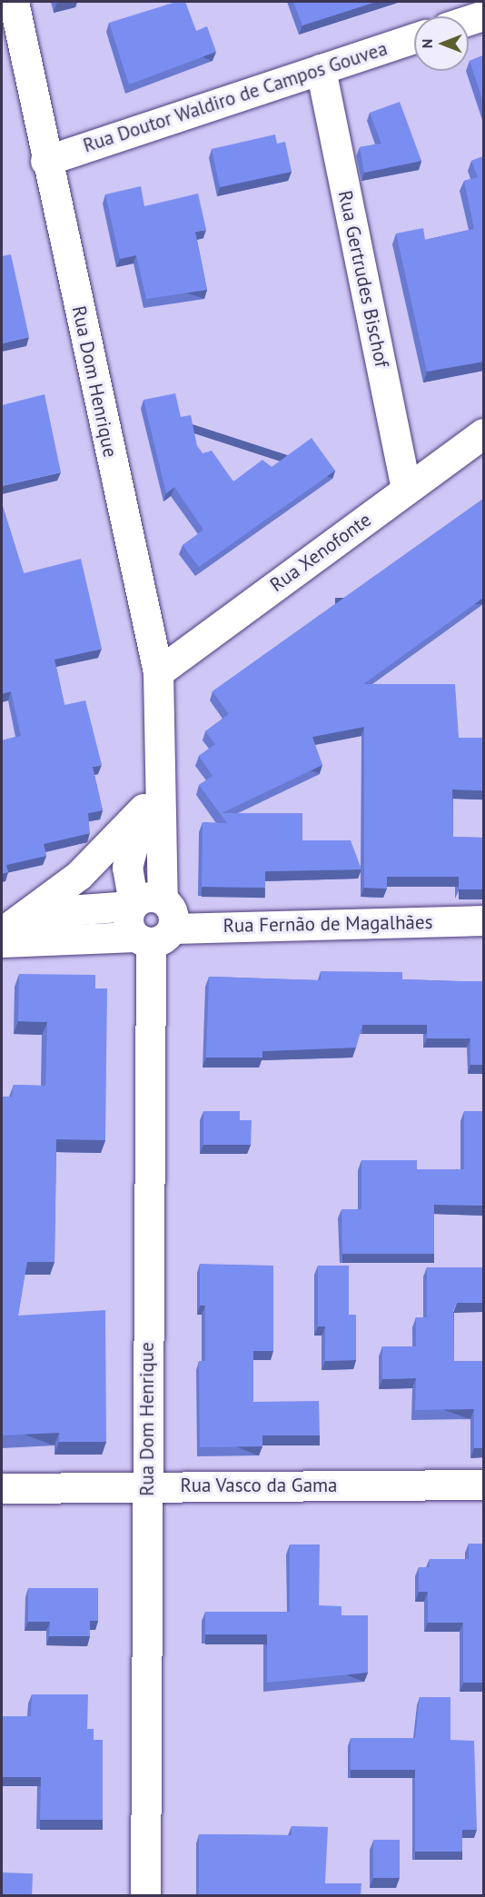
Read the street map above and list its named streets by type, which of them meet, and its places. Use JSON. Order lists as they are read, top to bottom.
{
  "streets": {
    "street": [
      "Rua Doutor Waldiro de Campos Gouvea",
      "Rua Gertrudes Bischof",
      "Rua Dom Henrique",
      "Rua Xenofonte",
      "Rua Fernão de Magalhães",
      "Rua Vasco da Gama"
    ]
  },
  "crossings": [
    ["Rua Doutor Waldiro de Campos Gouvea", "Rua Gertrudes Bischof"],
    ["Rua Doutor Waldiro de Campos Gouvea", "Rua Dom Henrique"],
    ["Rua Gertrudes Bischof", "Rua Xenofonte"],
    ["Rua Dom Henrique", "Rua Xenofonte"],
    ["Rua Dom Henrique", "Rua Fernão de Magalhães"],
    ["Rua Dom Henrique", "Rua Vasco da Gama"]
  ],
  "north": "left"
}
